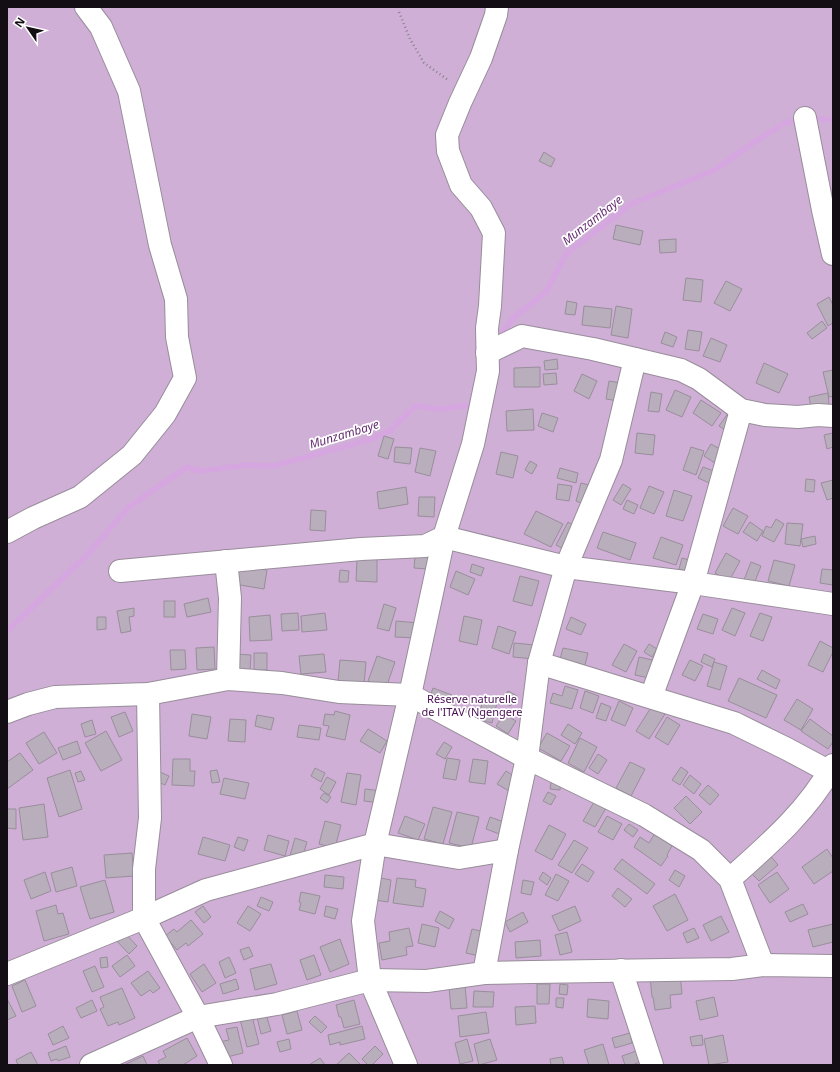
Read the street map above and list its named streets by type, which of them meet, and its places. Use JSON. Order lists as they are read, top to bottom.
{
  "water": ["Munzambaye"],
  "parks": ["Réserve naturelle de l'ITAV (Ngengere"],
  "north": "top left"
}
